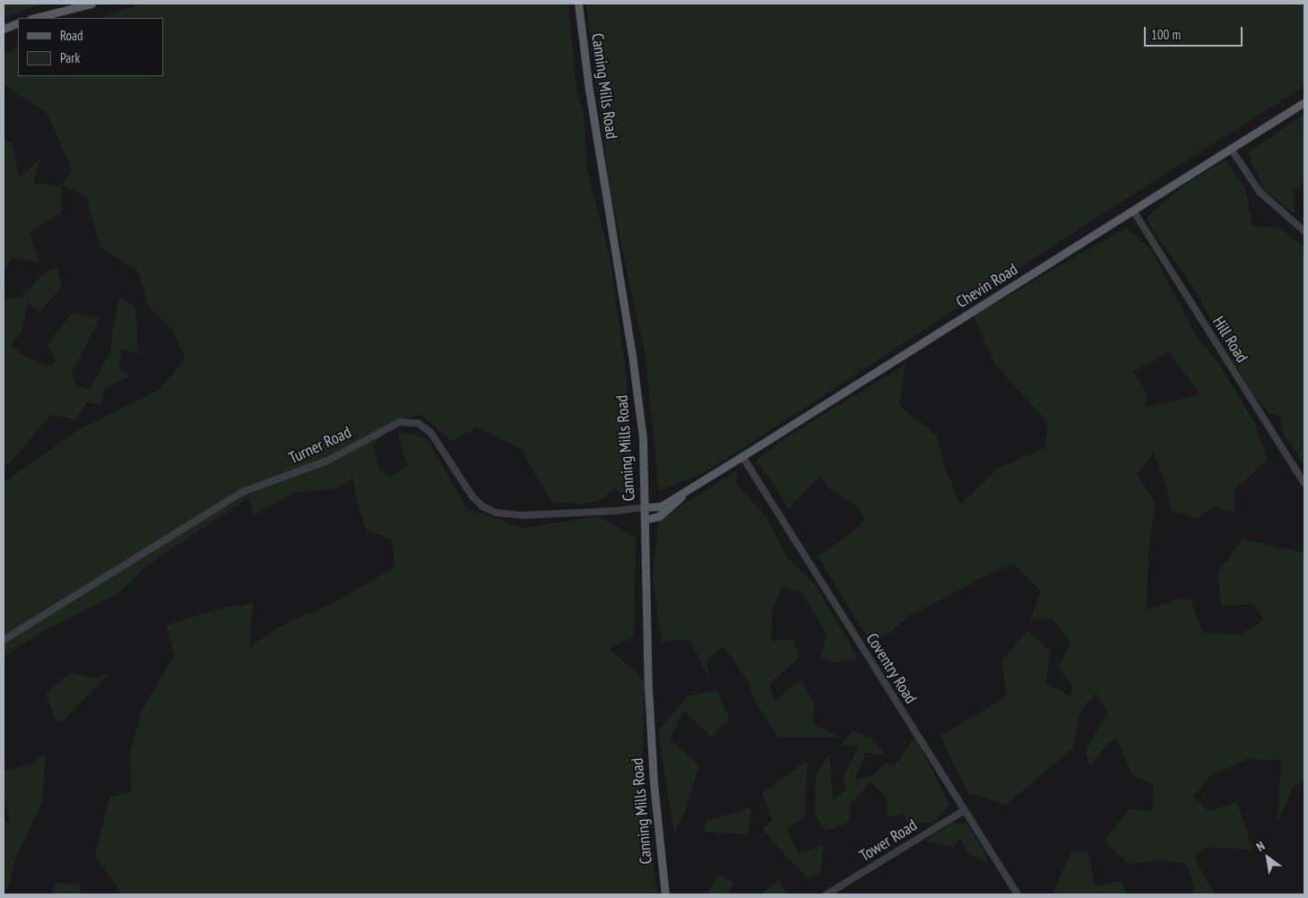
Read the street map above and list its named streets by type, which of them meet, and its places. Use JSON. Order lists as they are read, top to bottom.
{
  "streets": {
    "main road": ["Canning Mills Road", "Chevin Road"],
    "street": [
      "Hill Road",
      "Turner Road",
      "Coventry Road",
      "Tower Road"
    ]
  },
  "crossings": [
    ["Canning Mills Road", "Chevin Road"],
    ["Canning Mills Road", "Turner Road"],
    ["Chevin Road", "Hill Road"],
    ["Chevin Road", "Turner Road"],
    ["Chevin Road", "Coventry Road"],
    ["Coventry Road", "Tower Road"]
  ],
  "legend": ["Road", "Park"],
  "scale_bar": "100 m",
  "north": "top left"
}
